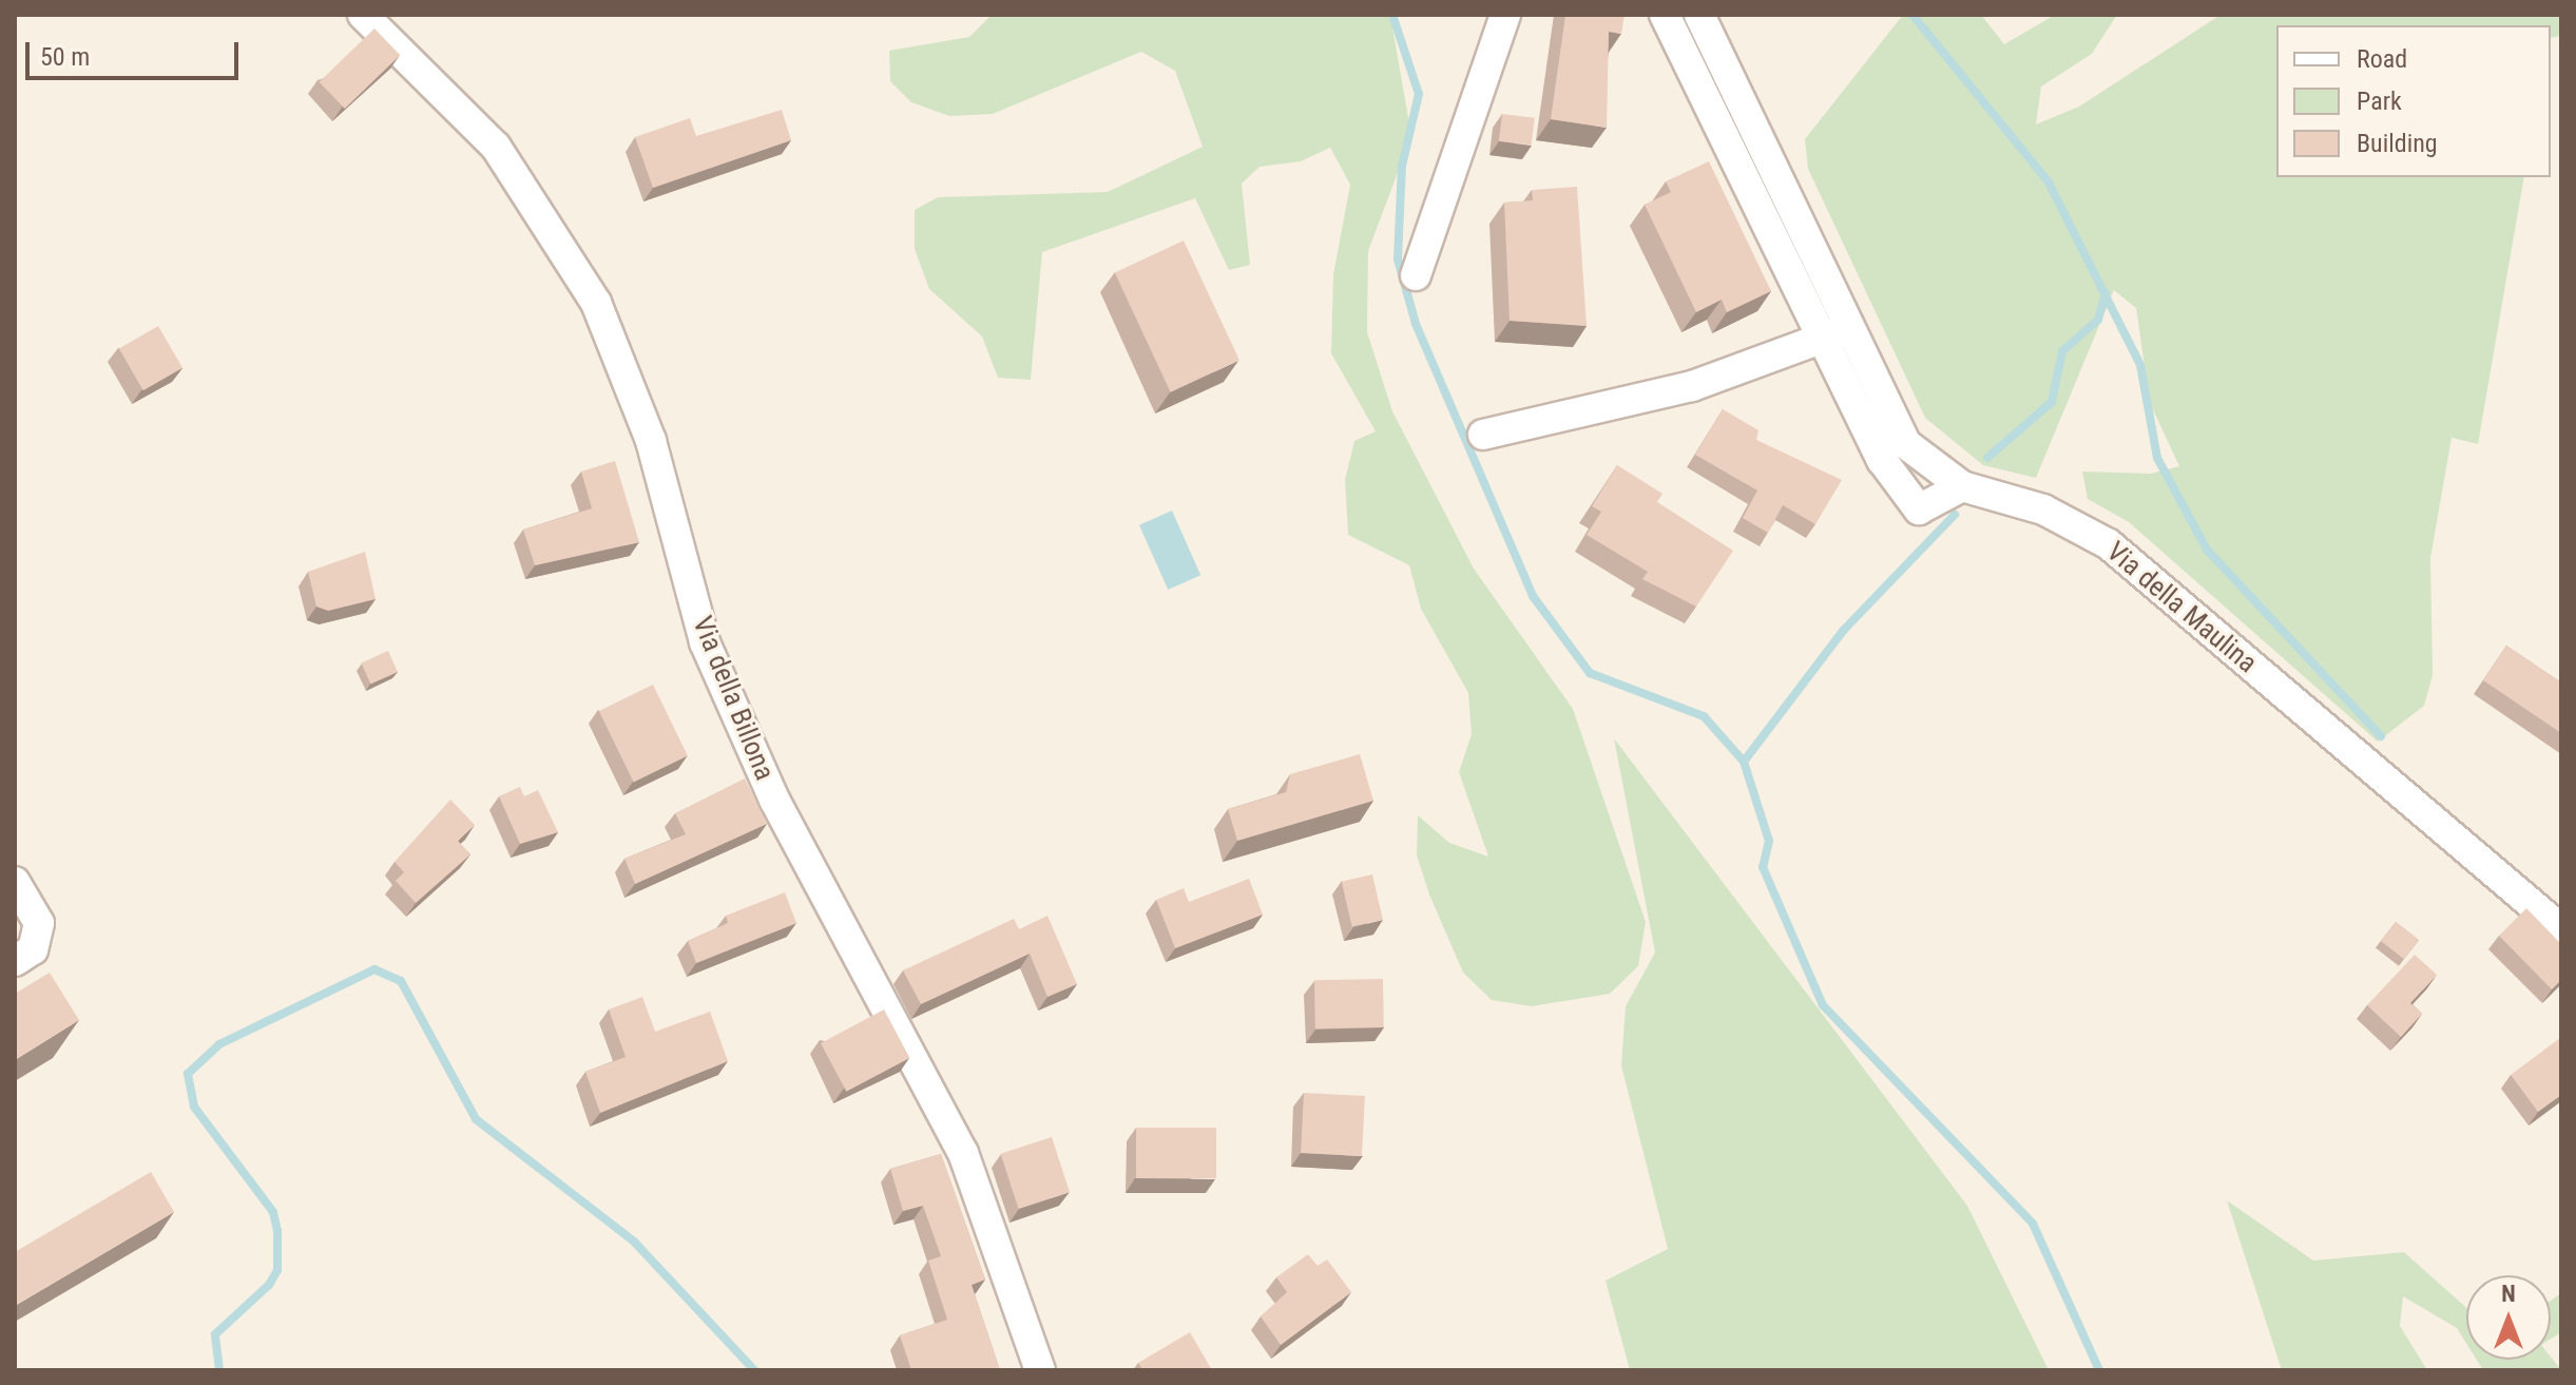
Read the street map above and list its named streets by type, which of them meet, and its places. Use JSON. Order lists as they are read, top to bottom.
{
  "streets": {
    "street": ["Via della Maulina", "Via della Billona"]
  },
  "legend": ["Road", "Park", "Building"],
  "scale_bar": "50 m",
  "north": "top"
}
